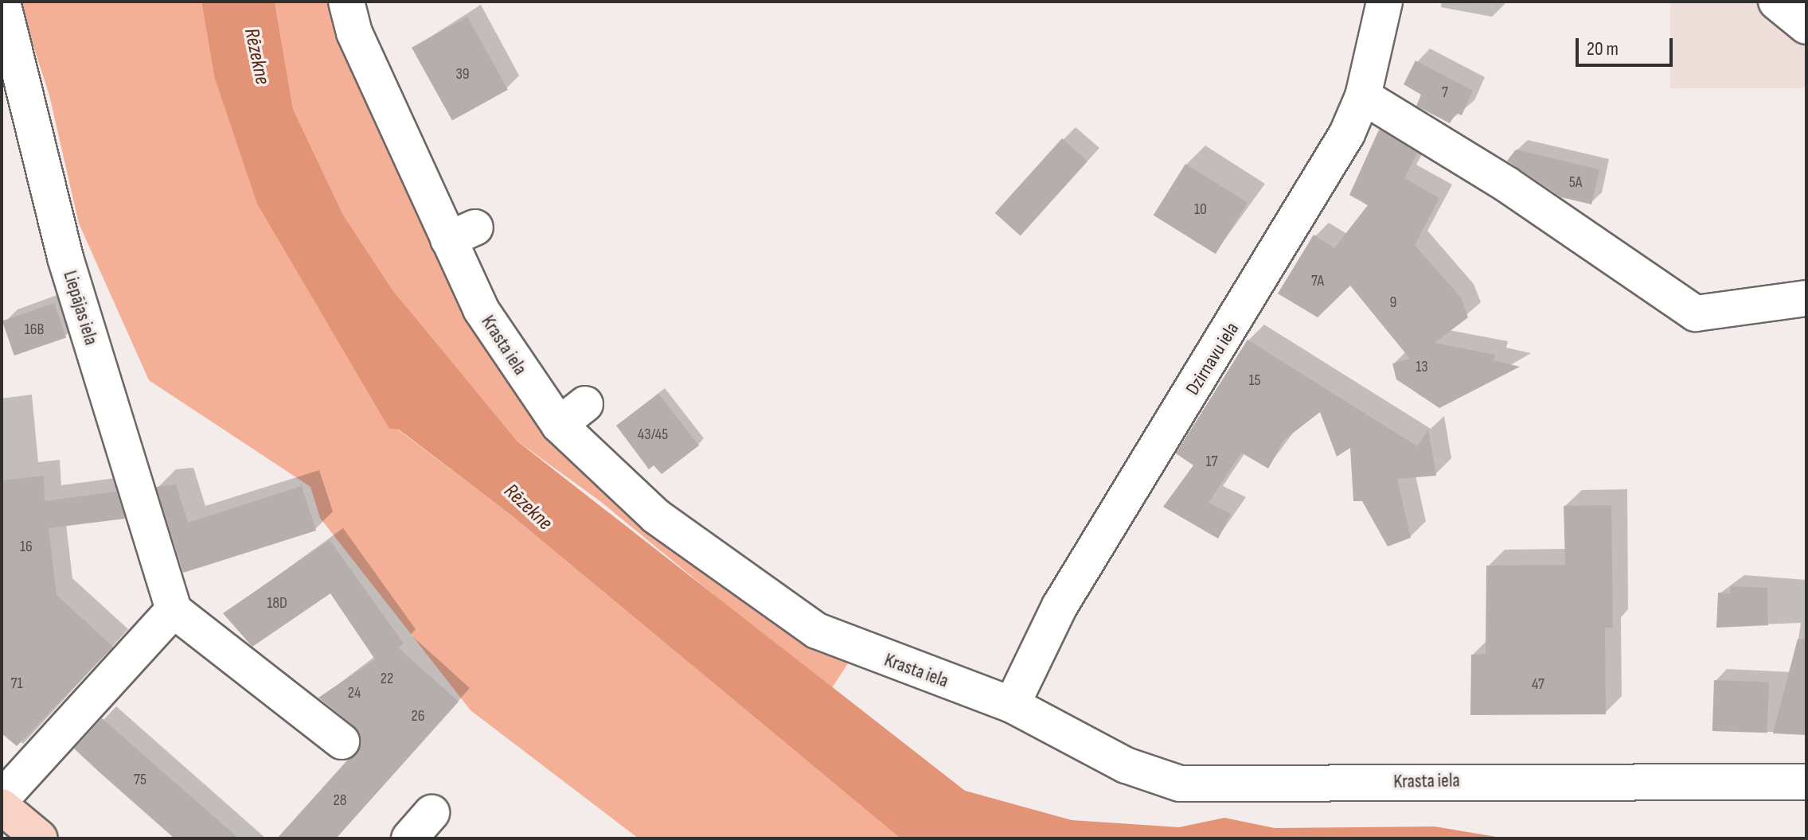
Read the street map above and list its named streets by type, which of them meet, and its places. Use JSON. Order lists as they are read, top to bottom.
{
  "streets": {
    "street": ["Liepājas iela", "Krasta iela", "Dzirnavu iela"]
  },
  "crossings": [
    ["Krasta iela", "Dzirnavu iela"]
  ],
  "water": ["Rēzekne"],
  "house_numbers": [
    "39",
    "7",
    "5A",
    "10",
    "7A",
    "9",
    "16B",
    "13",
    "15",
    "43/45",
    "17",
    "16",
    "18D",
    "22",
    "71",
    "47",
    "24",
    "26",
    "75",
    "28"
  ],
  "scale_bar": "20 m"
}
